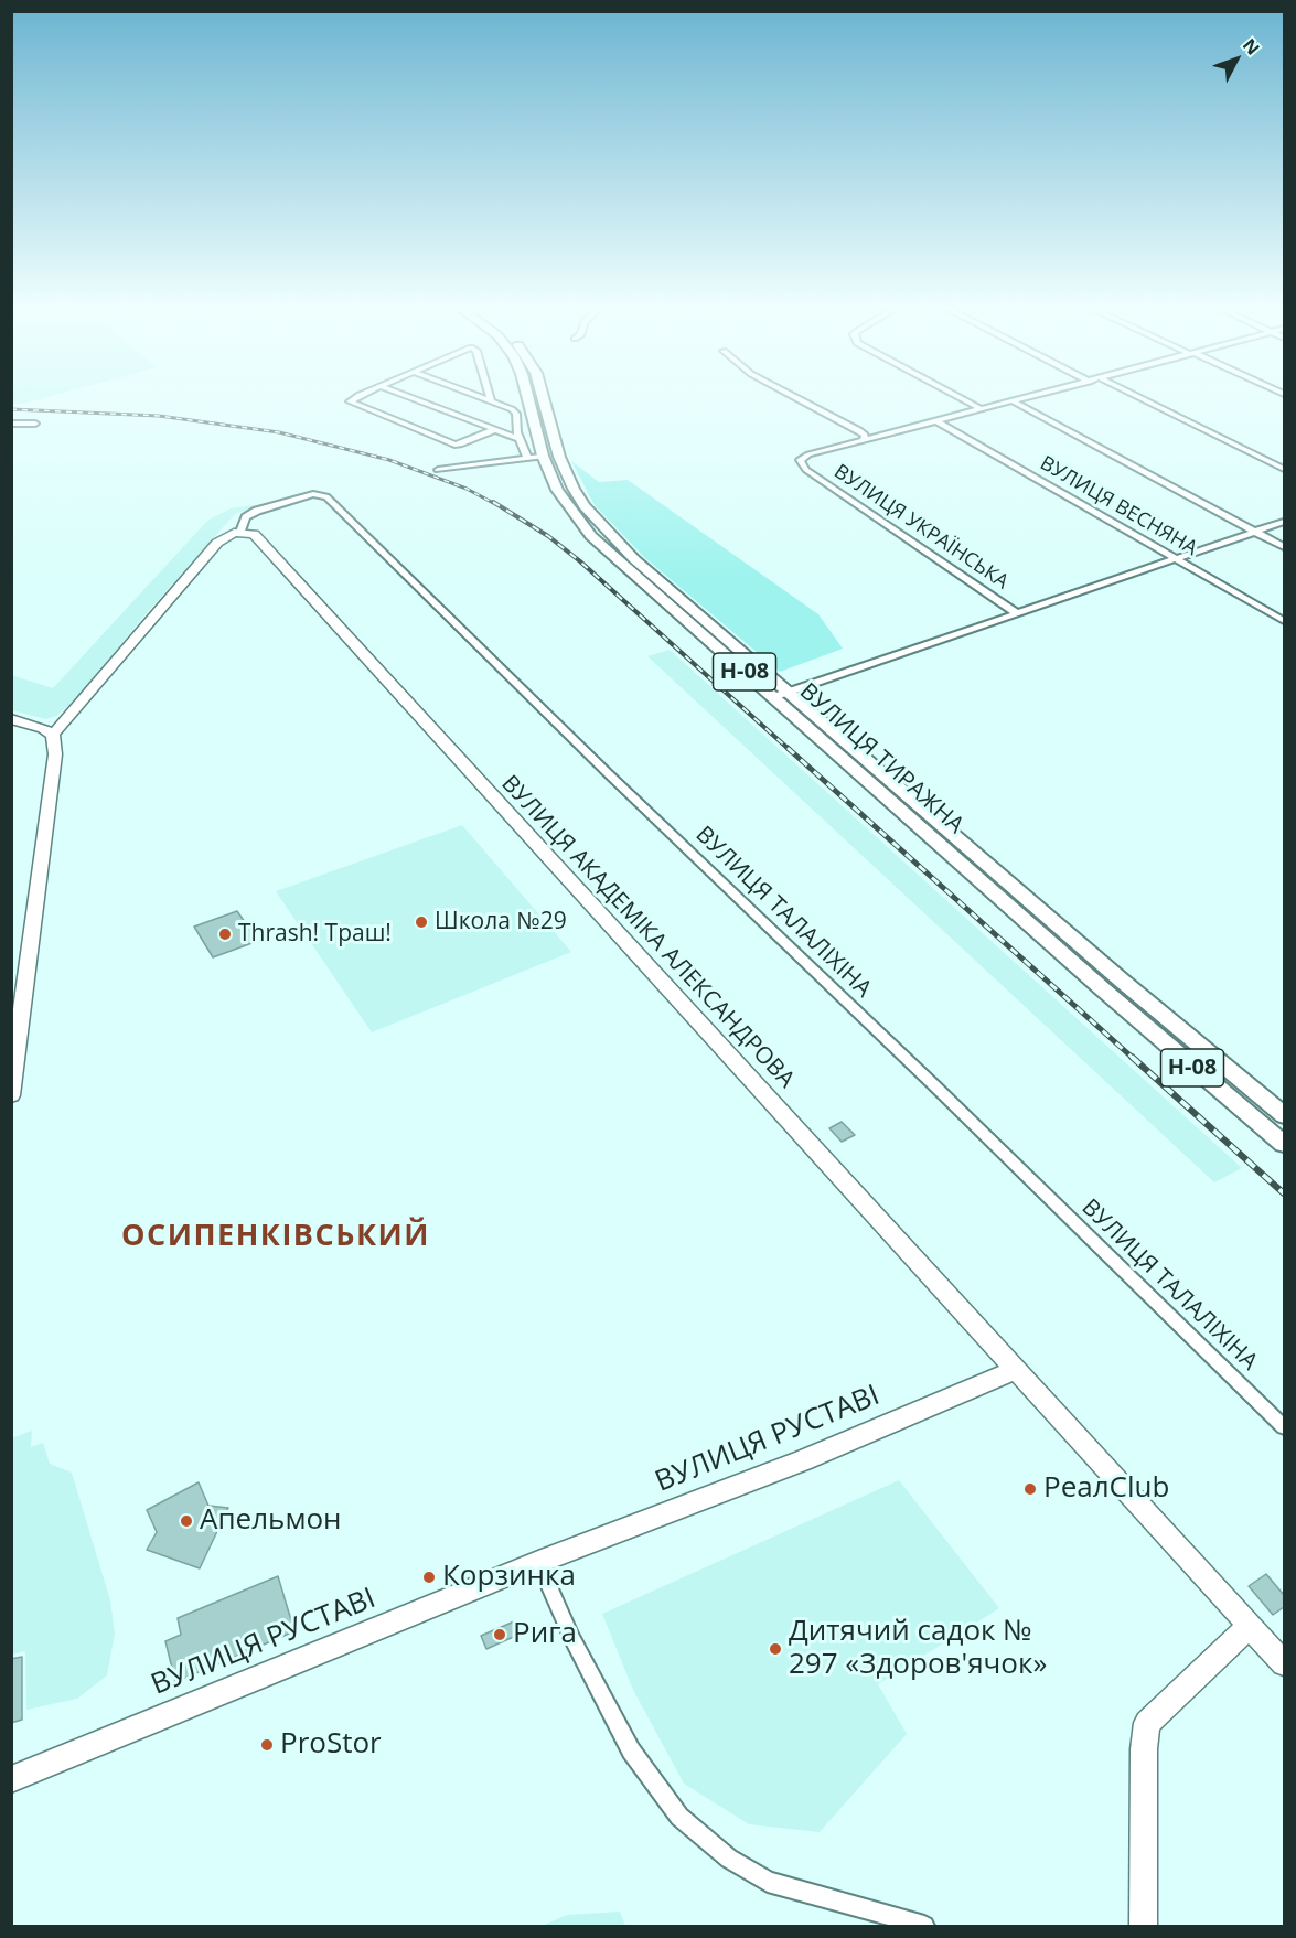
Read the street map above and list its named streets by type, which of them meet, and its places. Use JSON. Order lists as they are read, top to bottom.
{
  "streets": {
    "main road": ["Н-08", "ВУЛИЦЯ ТИРАЖНА"],
    "street": [
      "ВУЛИЦЯ ВЕСНЯНА",
      "ВУЛИЦЯ УКРАЇНСЬКА",
      "ВУЛИЦЯ ТАЛАЛІХІНА",
      "ВУЛИЦЯ АКАДЕМІКА АЛЕКСАНДРОВА",
      "ВУЛИЦЯ РУСТАВІ"
    ]
  },
  "crossings": [
    ["ВУЛИЦЯ ТАЛАЛІХІНА", "ВУЛИЦЯ АКАДЕМІКА АЛЕКСАНДРОВА"],
    ["ВУЛИЦЯ АКАДЕМІКА АЛЕКСАНДРОВА", "ВУЛИЦЯ РУСТАВІ"]
  ],
  "districts": ["ОСИПЕНКІВСЬКИЙ"],
  "places": [
    "Школа №29",
    "Thrash! Траш!",
    "РеалClub",
    "Апельмон",
    "Корзинка",
    "Рига",
    "Дитячий садок № 297 «Здоров'ячок»",
    "ProStor"
  ],
  "north": "top right"
}
